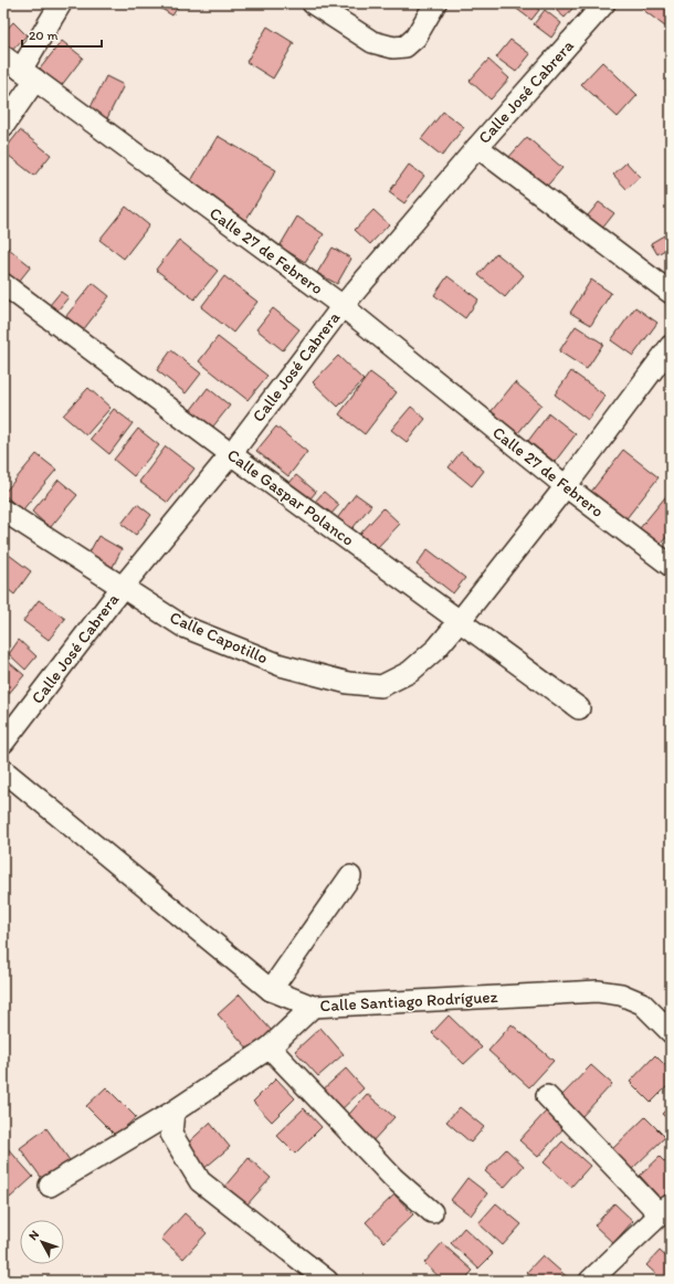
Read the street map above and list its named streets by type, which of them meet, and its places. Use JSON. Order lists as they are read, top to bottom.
{
  "streets": {
    "street": [
      "Calle José Cabrera",
      "Calle 27 de Febrero",
      "Calle Gaspar Polanco",
      "Calle Capotillo",
      "Calle Santiago Rodríguez"
    ]
  },
  "crossings": [
    ["Calle José Cabrera", "Calle 27 de Febrero"],
    ["Calle José Cabrera", "Calle Gaspar Polanco"],
    ["Calle José Cabrera", "Calle Capotillo"],
    ["Calle Gaspar Polanco", "Calle Capotillo"]
  ],
  "scale_bar": "20 m",
  "north": "top left"
}
